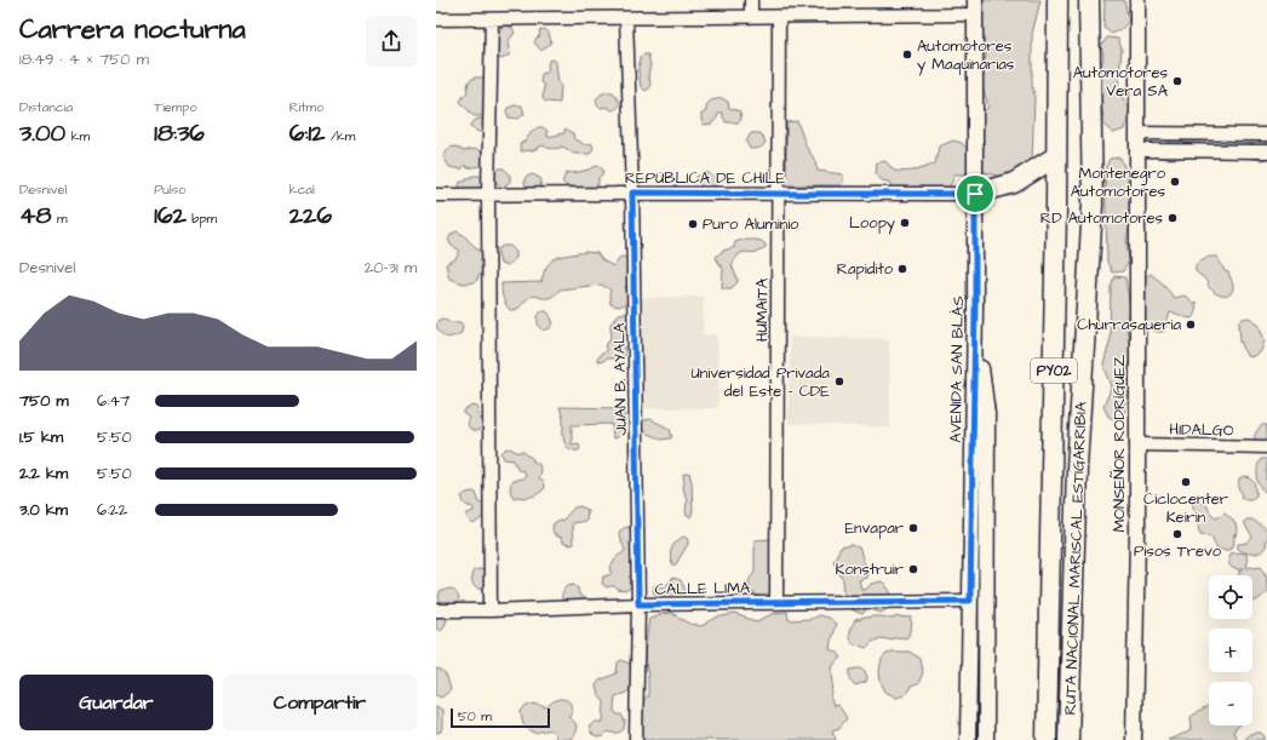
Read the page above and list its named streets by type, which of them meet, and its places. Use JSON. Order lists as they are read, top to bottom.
{
  "streets": {
    "highway": ["PY02", "RUTA NACIONAL MARISCAL ESTIGARRIBIA"],
    "street": [
      "REPÚBLICA DE CHILE",
      "HUMAITA",
      "AVENIDA SAN BLÁS",
      "JUAN B. AYALA",
      "HIDALGO",
      "MONSEÑOR RODRÍGUEZ",
      "CALLE LIMA"
    ]
  },
  "crossings": [
    ["REPÚBLICA DE CHILE", "HUMAITA"],
    ["REPÚBLICA DE CHILE", "AVENIDA SAN BLÁS"],
    ["REPÚBLICA DE CHILE", "JUAN B. AYALA"],
    ["HUMAITA", "CALLE LIMA"],
    ["AVENIDA SAN BLÁS", "CALLE LIMA"],
    ["JUAN B. AYALA", "CALLE LIMA"],
    ["HIDALGO", "MONSEÑOR RODRÍGUEZ"]
  ],
  "places": [
    "Automotores y Maquinarias",
    "Automotores Vera SA",
    "Montenegro Automotores",
    "RD Automotores",
    "Loopy",
    "Puro Aluminio",
    "Rapidito",
    "Churrasqueria",
    "Universidad Privada del Este - CDE",
    "Ciclocenter Keirin",
    "Envapar",
    "Pisos Trevo",
    "Konstruir"
  ],
  "scale_bar": "50 m",
  "page": {
    "heading": ["Carrera nocturna", "18:49 · 4 × 750 m"],
    "stats": [
      ["Distancia", "3.00 km"],
      ["Tiempo", "18:36"],
      ["Ritmo", "6:12 /km"],
      ["Desnivel", "48 m"],
      ["Pulso", "162 bpm"],
      ["kcal", "226"]
    ],
    "chart": ["Desnivel", "20–31 m"],
    "list": [
      {
        "name": "750 m",
        "note": "6:47"
      },
      {
        "name": "1.5 km",
        "note": "5:50"
      },
      {
        "name": "2.2 km",
        "note": "5:50"
      },
      {
        "name": "3.0 km",
        "note": "6:22"
      }
    ],
    "map_buttons": ["+", "−"],
    "buttons": ["Guardar", "Compartir"],
    "scale": "50 m"
  }
}
